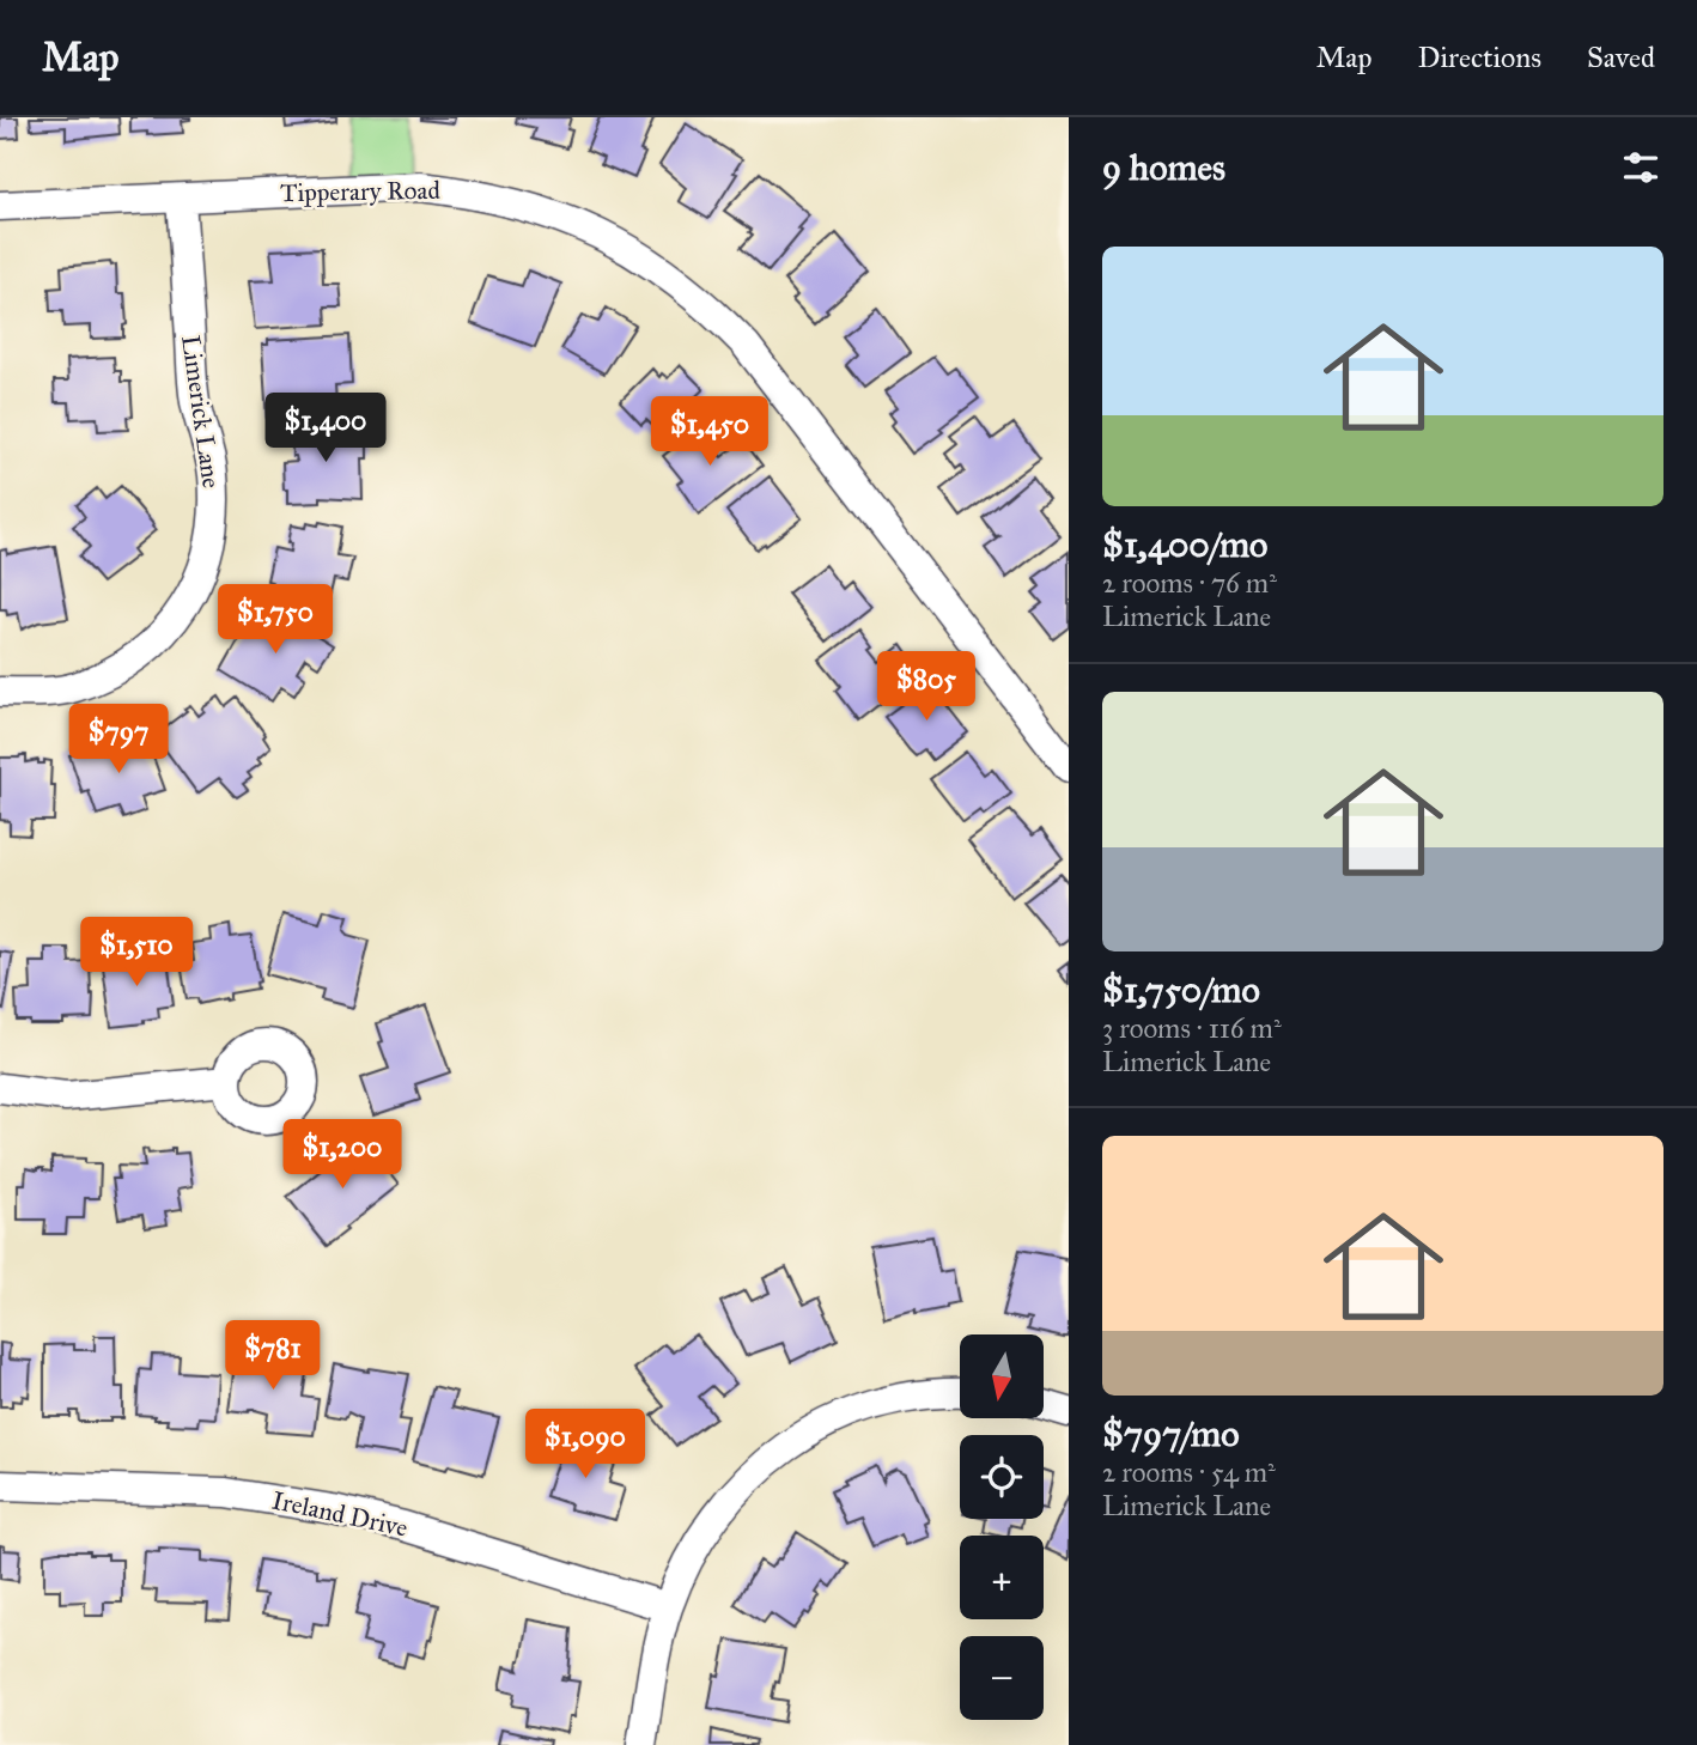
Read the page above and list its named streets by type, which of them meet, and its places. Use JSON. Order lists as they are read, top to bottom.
{
  "streets": {
    "street": ["Tipperary Road", "Limerick Lane", "Ireland Drive"]
  },
  "crossings": [
    ["Tipperary Road", "Limerick Lane"]
  ],
  "north": "bottom",
  "page": {
    "header": "Map",
    "nav": ["Map", "Directions", "Saved"],
    "heading": "9 homes",
    "list": [
      {
        "name": "$1,400/mo",
        "note": "2 rooms · 76 m² · Limerick Lane"
      },
      {
        "name": "$1,750/mo",
        "note": "3 rooms · 116 m² · Limerick Lane"
      },
      {
        "name": "$797/mo",
        "note": "2 rooms · 54 m² · Limerick Lane"
      }
    ],
    "price": [
      "$1,400",
      "$1,450",
      "$1,750",
      "$805",
      "$797",
      "$1,510",
      "$1,200",
      "$781",
      "$1,090"
    ],
    "map_buttons": ["+", "−"]
  }
}
